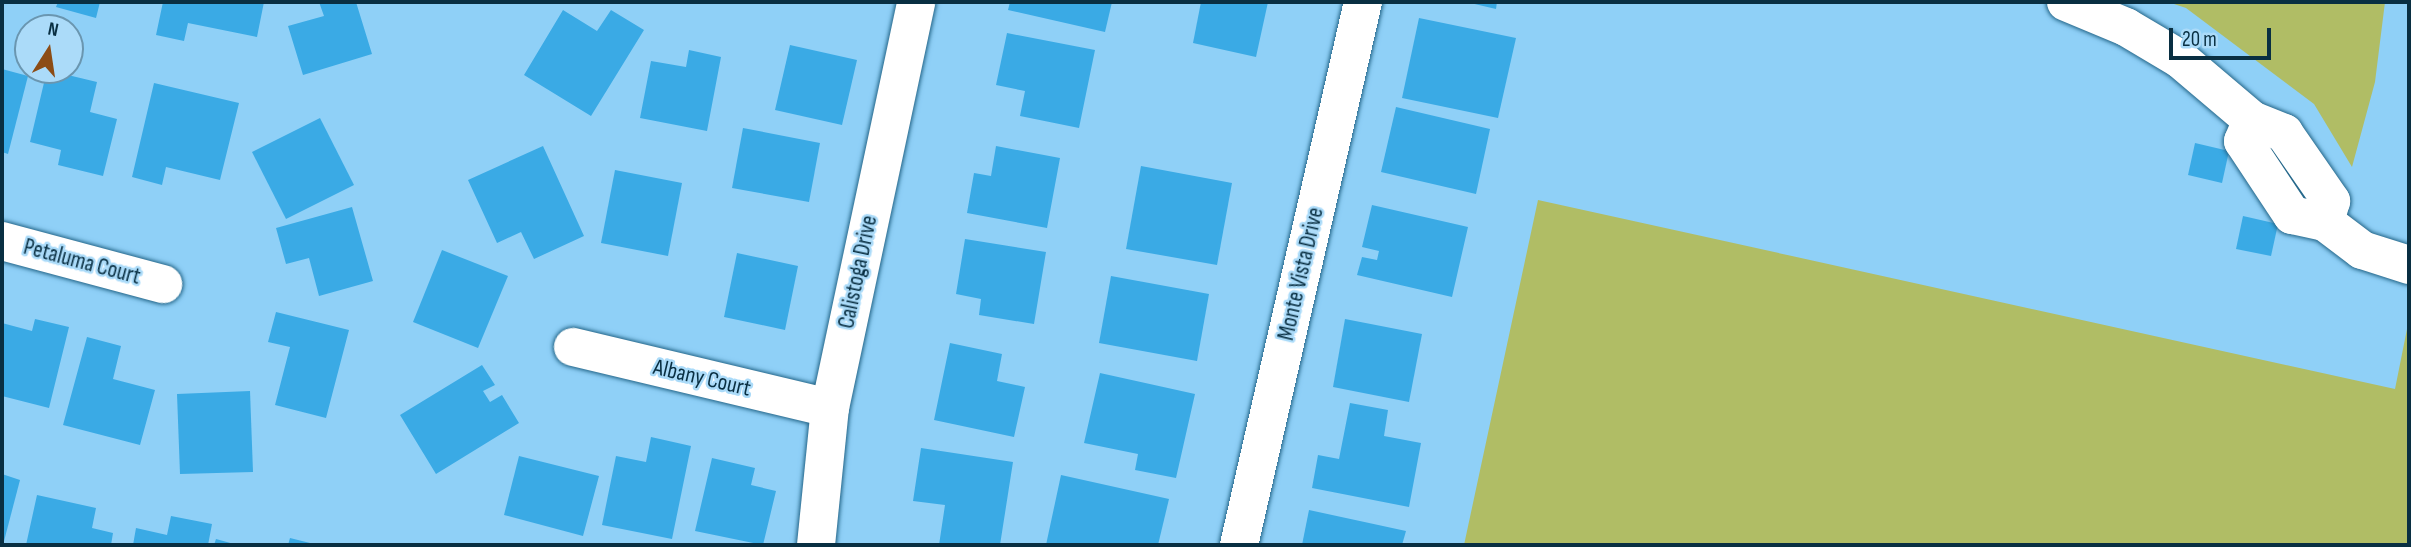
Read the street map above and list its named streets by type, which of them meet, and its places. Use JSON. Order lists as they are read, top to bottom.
{
  "streets": {
    "street": [
      "Petaluma Court",
      "Calistoga Drive",
      "Monte Vista Drive",
      "Albany Court"
    ]
  },
  "crossings": [
    ["Calistoga Drive", "Albany Court"]
  ],
  "scale_bar": "20 m",
  "north": "top"
}
